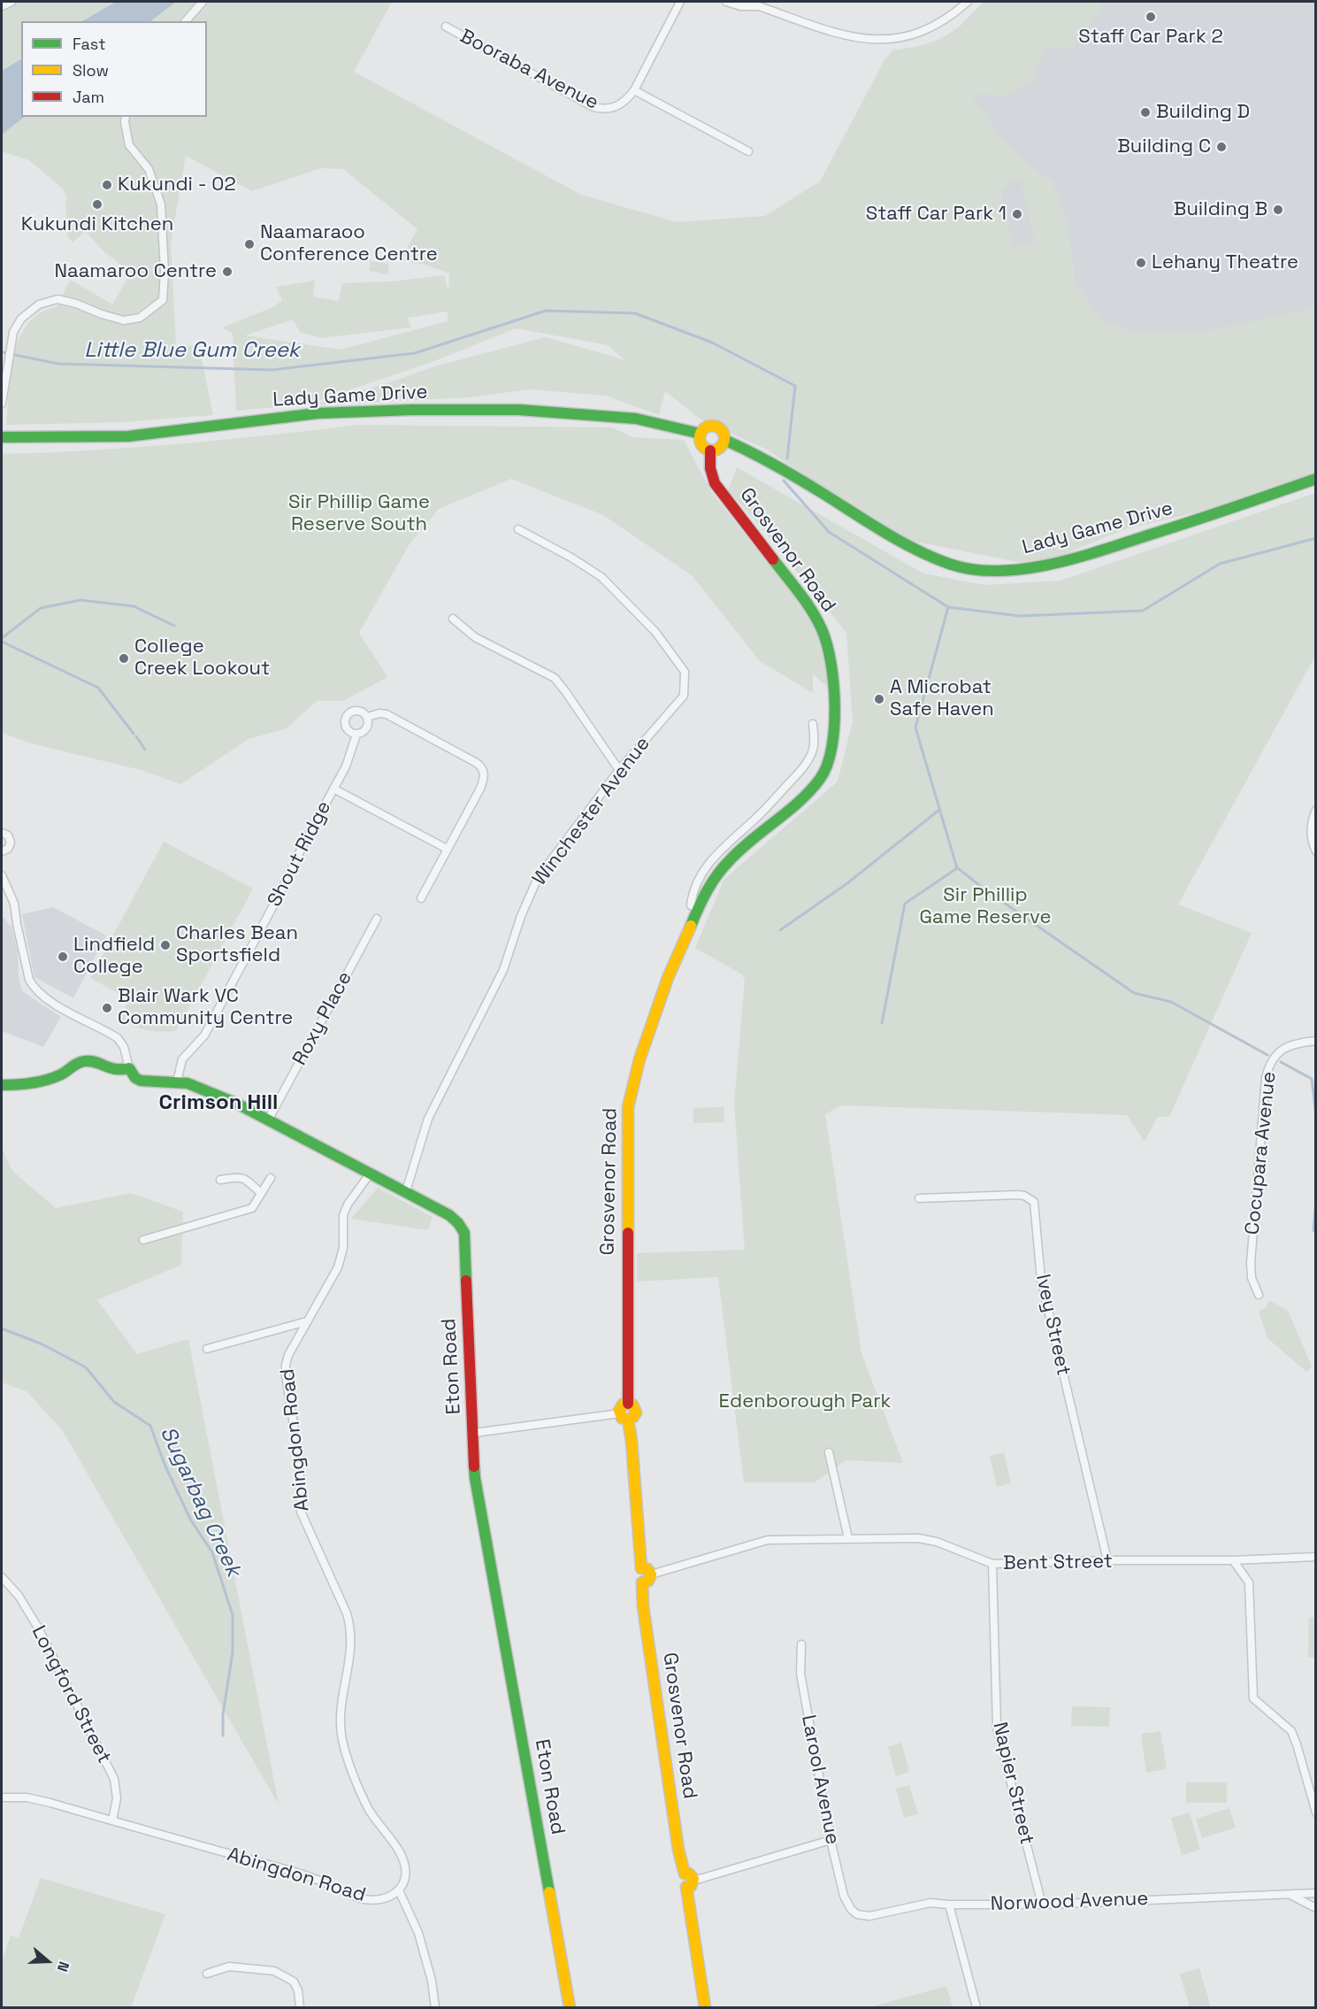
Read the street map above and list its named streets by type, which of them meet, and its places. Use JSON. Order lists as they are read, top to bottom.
{
  "streets": {
    "street": [
      "Booraba Avenue",
      "Lady Game Drive",
      "Grosvenor Road",
      "Winchester Avenue",
      "Shout Ridge",
      "Roxy Place",
      "Cocupara Avenue",
      "Ivey Street",
      "Eton Road",
      "Abingdon Road",
      "Bent Street",
      "Longford Street",
      "Larool Avenue",
      "Napier Street",
      "Norwood Avenue"
    ]
  },
  "crossings": [
    ["Lady Game Drive", "Grosvenor Road"],
    ["Grosvenor Road", "Bent Street"],
    ["Winchester Avenue", "Eton Road"],
    ["Shout Ridge", "Eton Road"],
    ["Roxy Place", "Eton Road"],
    ["Ivey Street", "Bent Street"],
    ["Eton Road", "Abingdon Road"],
    ["Abingdon Road", "Longford Street"],
    ["Bent Street", "Napier Street"],
    ["Larool Avenue", "Norwood Avenue"],
    ["Napier Street", "Norwood Avenue"]
  ],
  "districts": ["Crimson Hill"],
  "water": ["Little Blue Gum Creek", "Sugarbag Creek"],
  "parks": ["Sir Phillip Game Reserve South", "Sir Phillip Game Reserve", "Edenborough Park"],
  "places": [
    "Staff Car Park 2",
    "Building D",
    "Building C",
    "Kukundi - 02",
    "Kukundi Kitchen",
    "Building B",
    "Staff Car Park 1",
    "Naamaraoo Conference Centre",
    "Lehany Theatre",
    "Naamaroo Centre",
    "College Creek Lookout",
    "A Microbat Safe Haven",
    "Charles Bean Sportsfield",
    "Lindfield College",
    "Blair Wark VC Community Centre"
  ],
  "legend": ["Fast", "Slow", "Jam"],
  "north": "right"
}
